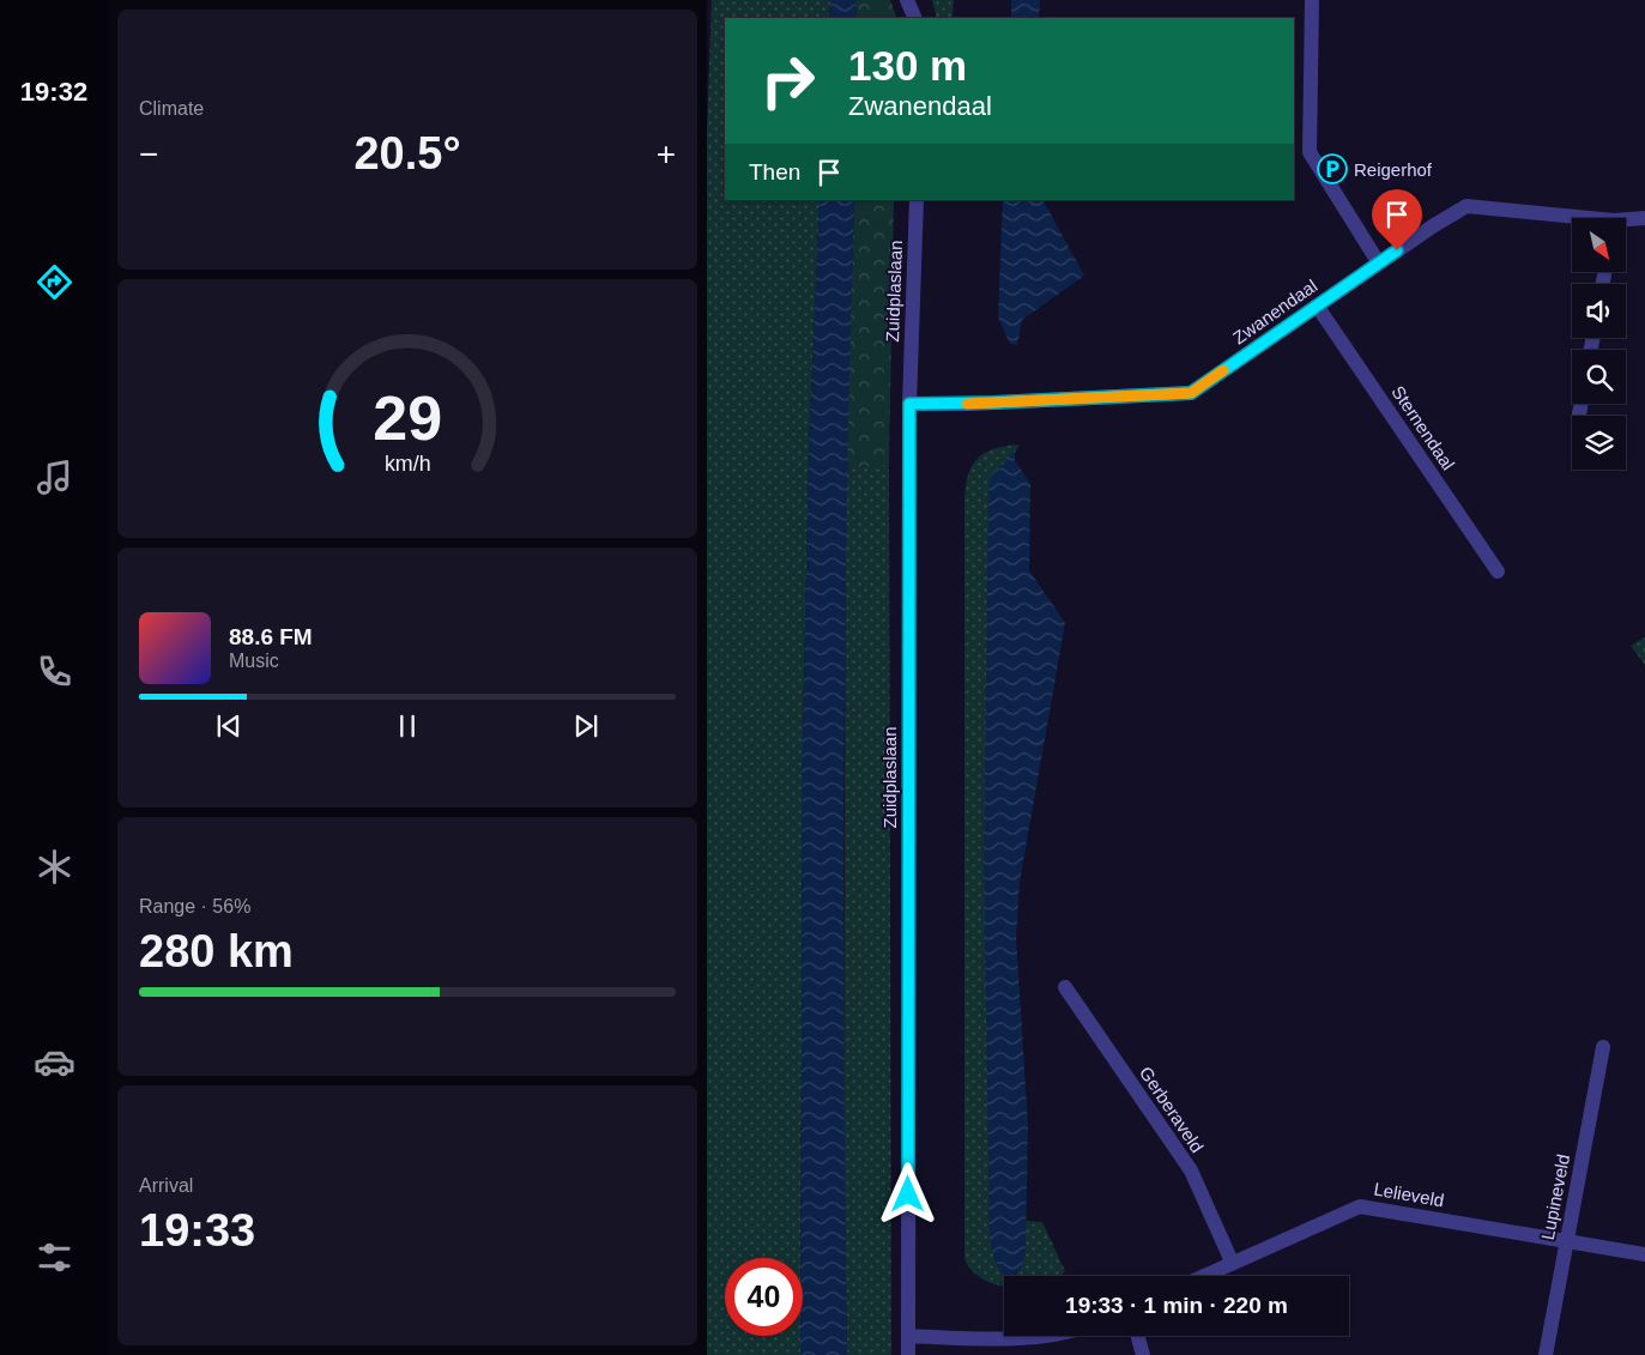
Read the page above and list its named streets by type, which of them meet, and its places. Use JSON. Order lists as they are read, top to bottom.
{
  "streets": {
    "street": [
      "Zuidplaslaan",
      "Zwanendaal",
      "Sternendaal",
      "Gerberaveld",
      "Lelieveld",
      "Lupineveld"
    ]
  },
  "crossings": [
    ["Zuidplaslaan", "Zwanendaal"],
    ["Zwanendaal", "Sternendaal"],
    ["Gerberaveld", "Lelieveld"],
    ["Lelieveld", "Lupineveld"]
  ],
  "places": {
    "parking": ["Reigerhof"]
  },
  "north": "bottom right",
  "page": {
    "tabs": "19:32",
    "tile": [
      "Climate",
      ["Range · 56%", "280 km"],
      ["Arrival", "19:33"]
    ],
    "turn": ["130 m", "Zwanendaal"],
    "heat": ["−", "20.5°", "+"],
    "then": "Then",
    "song": ["88.6 FM", "Music"],
    "limit": "40",
    "trip": "19:33 · 1 min · 220 m",
    "gauge": ["29", "km/h"]
  }
}
